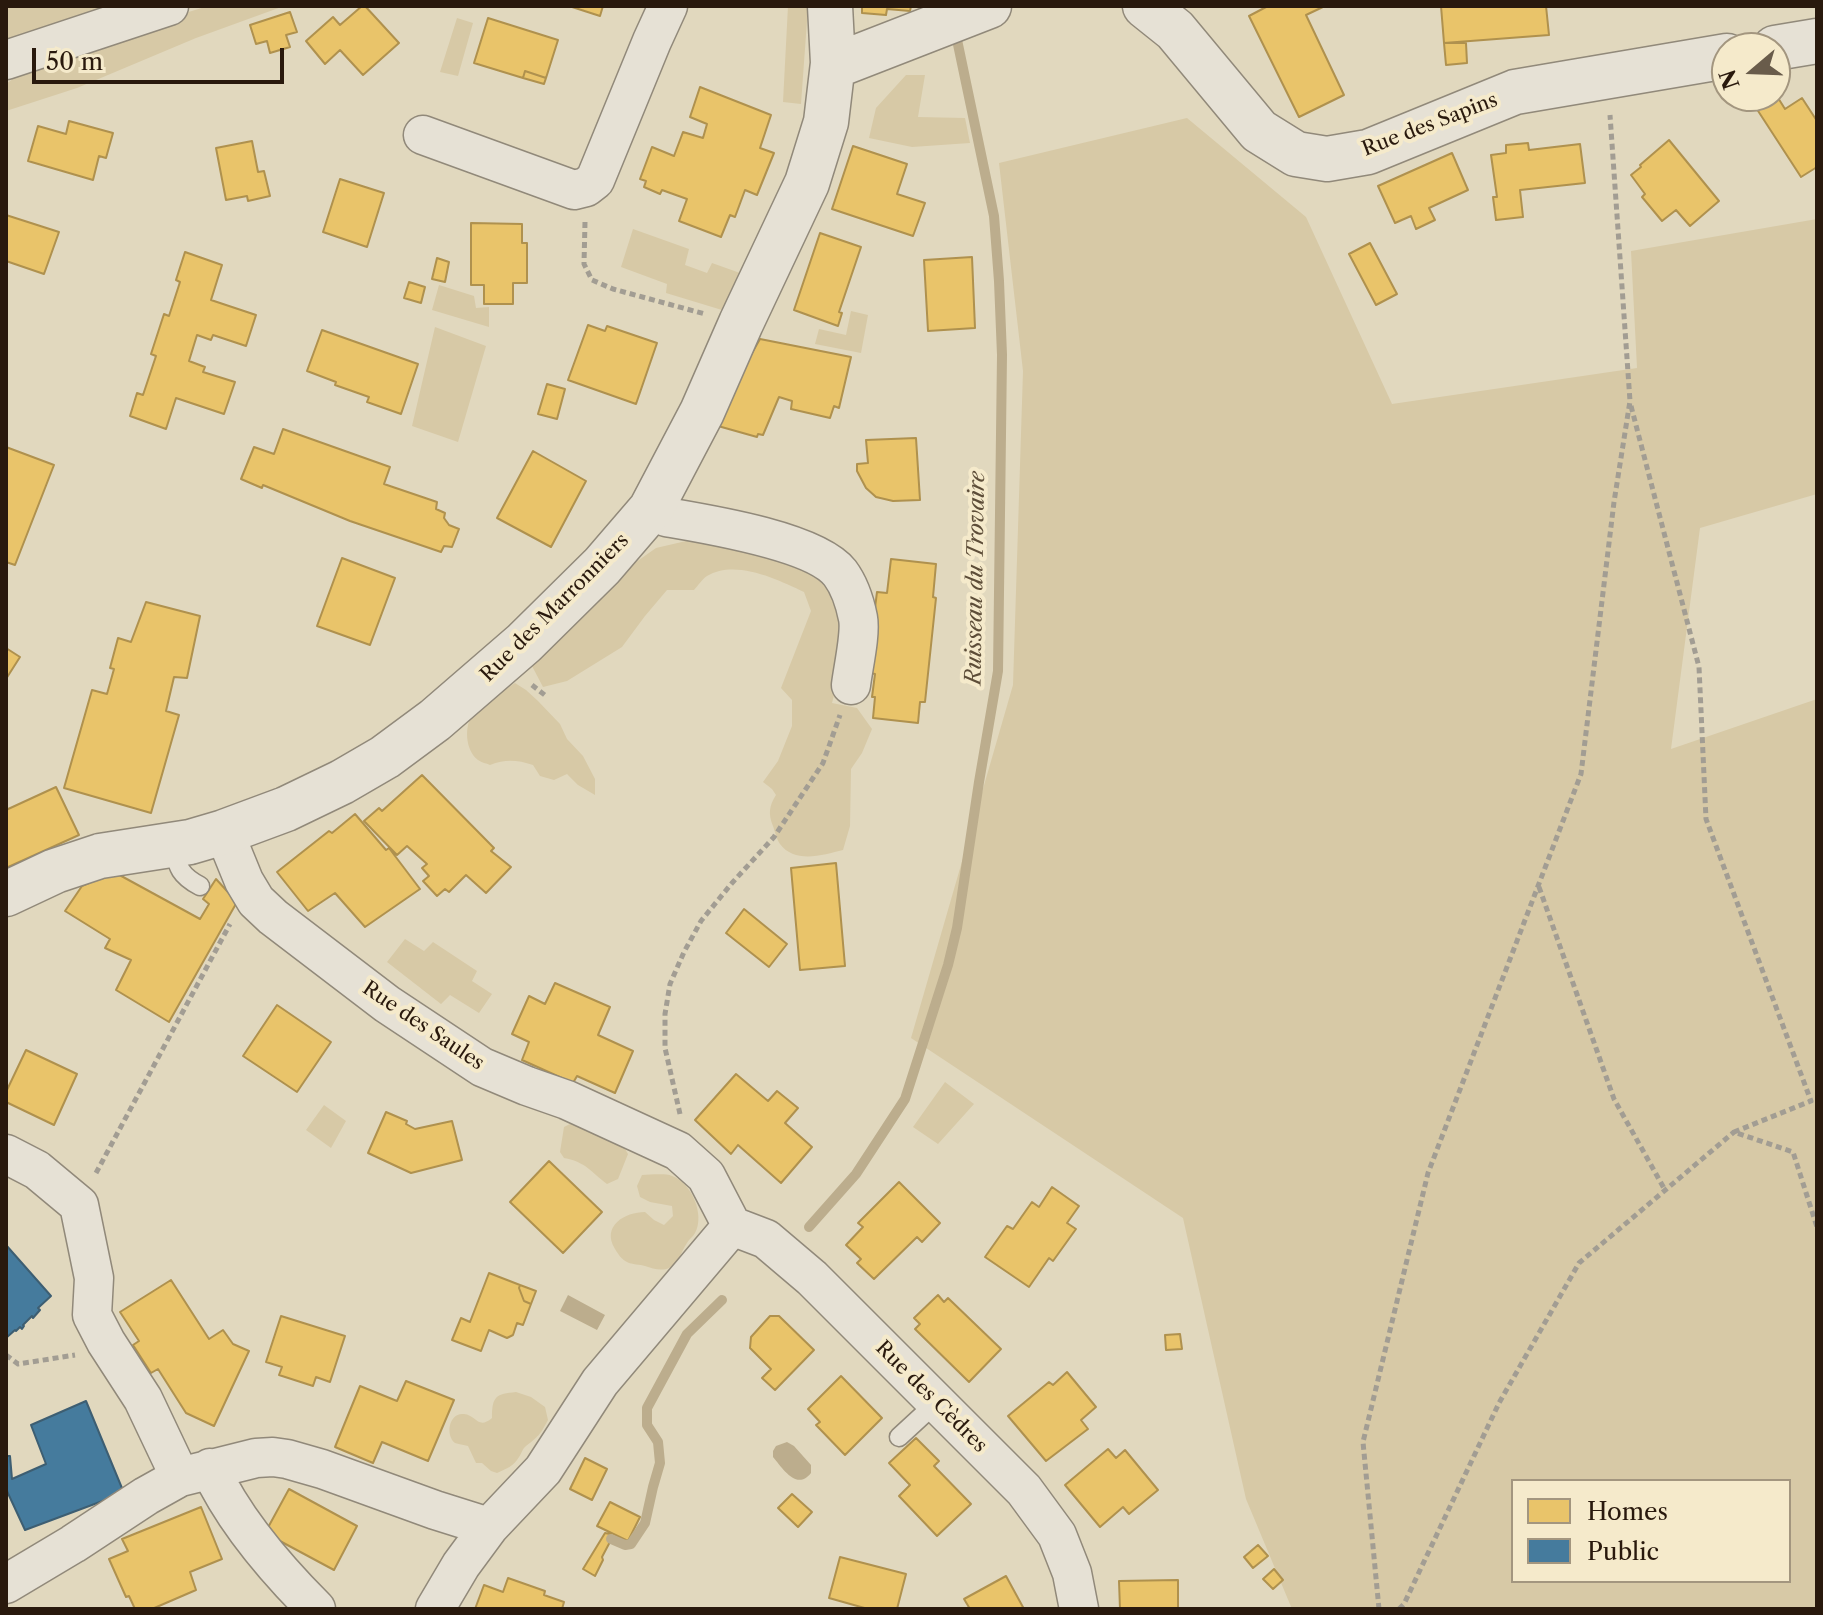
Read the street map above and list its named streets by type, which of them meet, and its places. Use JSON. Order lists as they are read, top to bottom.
{
  "streets": {
    "street": [
      "Rue des Sapins",
      "Rue des Marronniers",
      "Rue des Saules",
      "Rue des Cèdres"
    ]
  },
  "crossings": [
    ["Rue des Marronniers", "Rue des Saules"],
    ["Rue des Saules", "Rue des Cèdres"]
  ],
  "water": ["Ruisseau du Trovaire"],
  "legend": ["Homes", "Public"],
  "scale_bar": "50 m",
  "north": "left"
}
